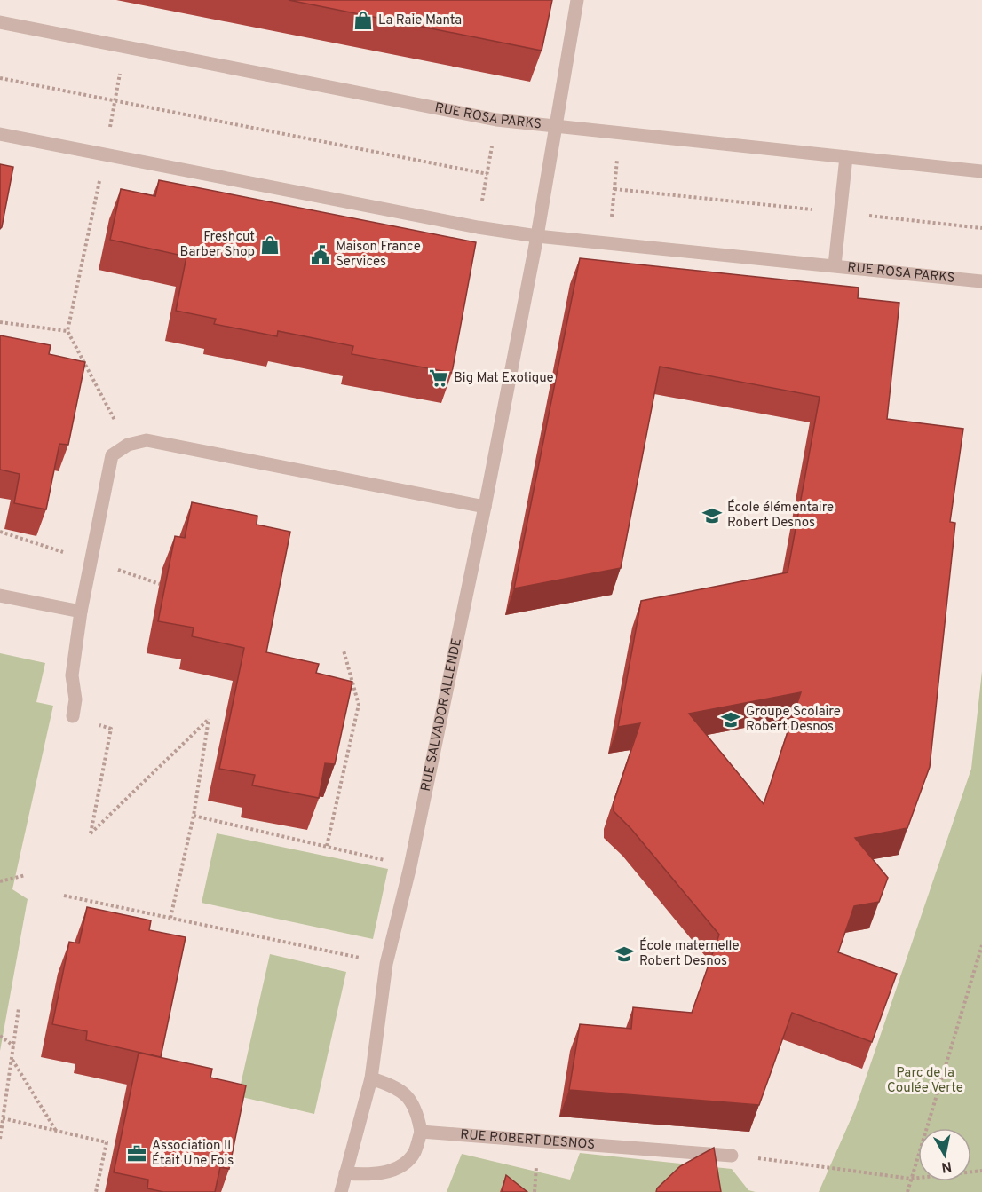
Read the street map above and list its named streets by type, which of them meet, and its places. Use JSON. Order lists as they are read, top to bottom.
{
  "streets": {
    "street": ["RUE ROSA PARKS", "RUE SALVADOR ALLENDE", "RUE ROBERT DESNOS"]
  },
  "crossings": [
    ["RUE ROSA PARKS", "RUE SALVADOR ALLENDE"]
  ],
  "parks": ["Parc de la Coulée Verte"],
  "places": {
    "shop": ["La Raie Manta", "Freshcut Barber Shop"],
    "public building": ["Maison France Services"],
    "supermarket": ["Big Mat Exotique"],
    "school or university": ["École élémentaire Robert Desnos", "Groupe Scolaire Robert Desnos", "École maternelle Robert Desnos"],
    "office": ["Association Il Était Une Fois"]
  },
  "north": "bottom"
}
